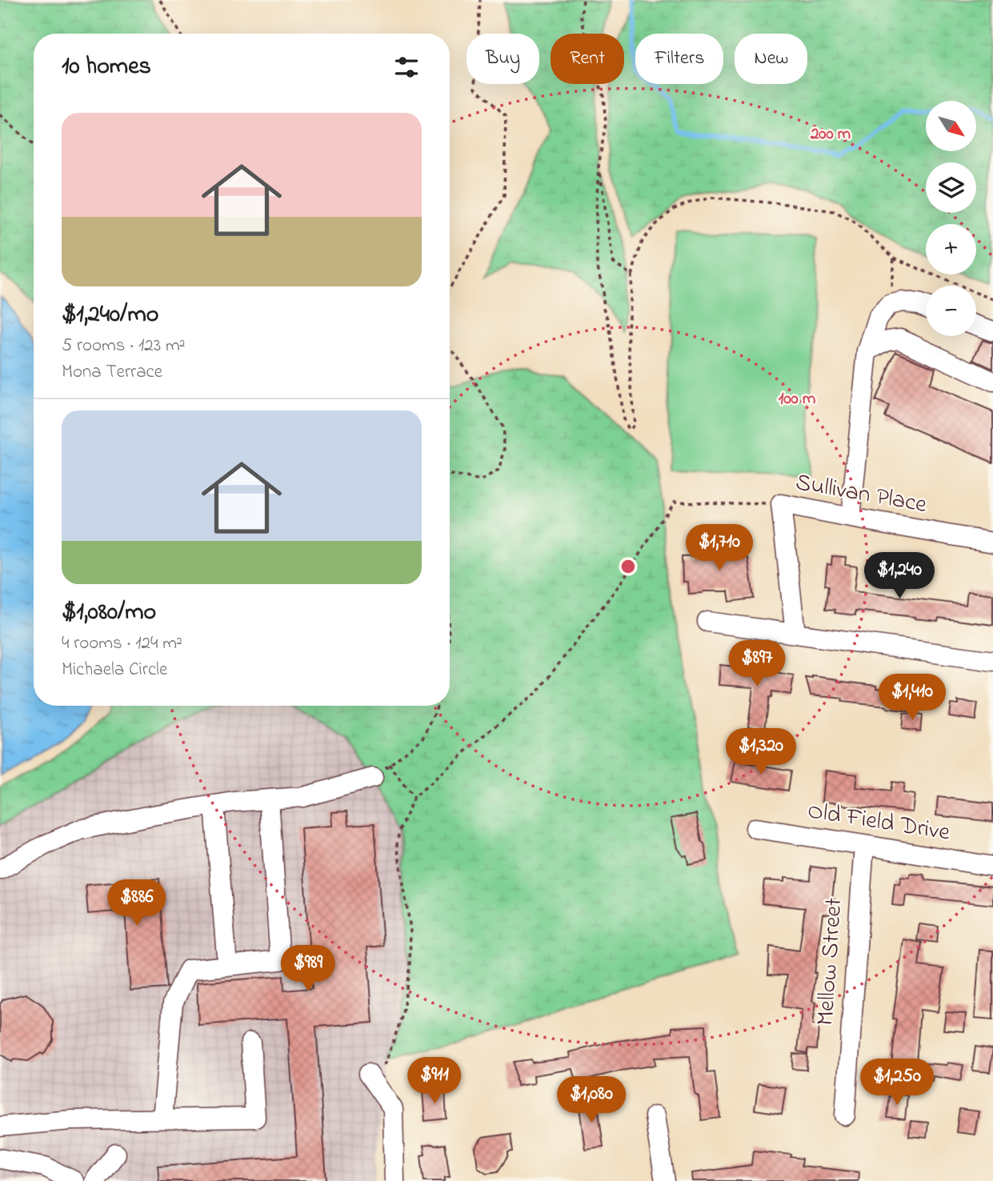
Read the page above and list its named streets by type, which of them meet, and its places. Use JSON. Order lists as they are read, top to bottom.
{
  "streets": {
    "street": ["Sullivan Place", "Old Field Drive", "Mellow Street"]
  },
  "crossings": [
    ["Old Field Drive", "Mellow Street"]
  ],
  "north": "bottom right",
  "page": {
    "chip": [
      "Buy",
      "Rent",
      "Filters",
      "New"
    ],
    "heading": "10 homes",
    "map_buttons": ["+", "−"],
    "list": [
      {
        "name": "$1,240/mo",
        "note": "5 rooms · 123 m² · Mona Terrace"
      },
      {
        "name": "$1,080/mo",
        "note": "4 rooms · 124 m² · Michaela Circle"
      }
    ],
    "price": [
      "$1,710",
      "$1,240",
      "$897",
      "$1,410",
      "$1,320",
      "$886",
      "$989",
      "$911",
      "$1,250",
      "$1,080"
    ]
  },
  "rings": ["200 m", "100 m"]
}
